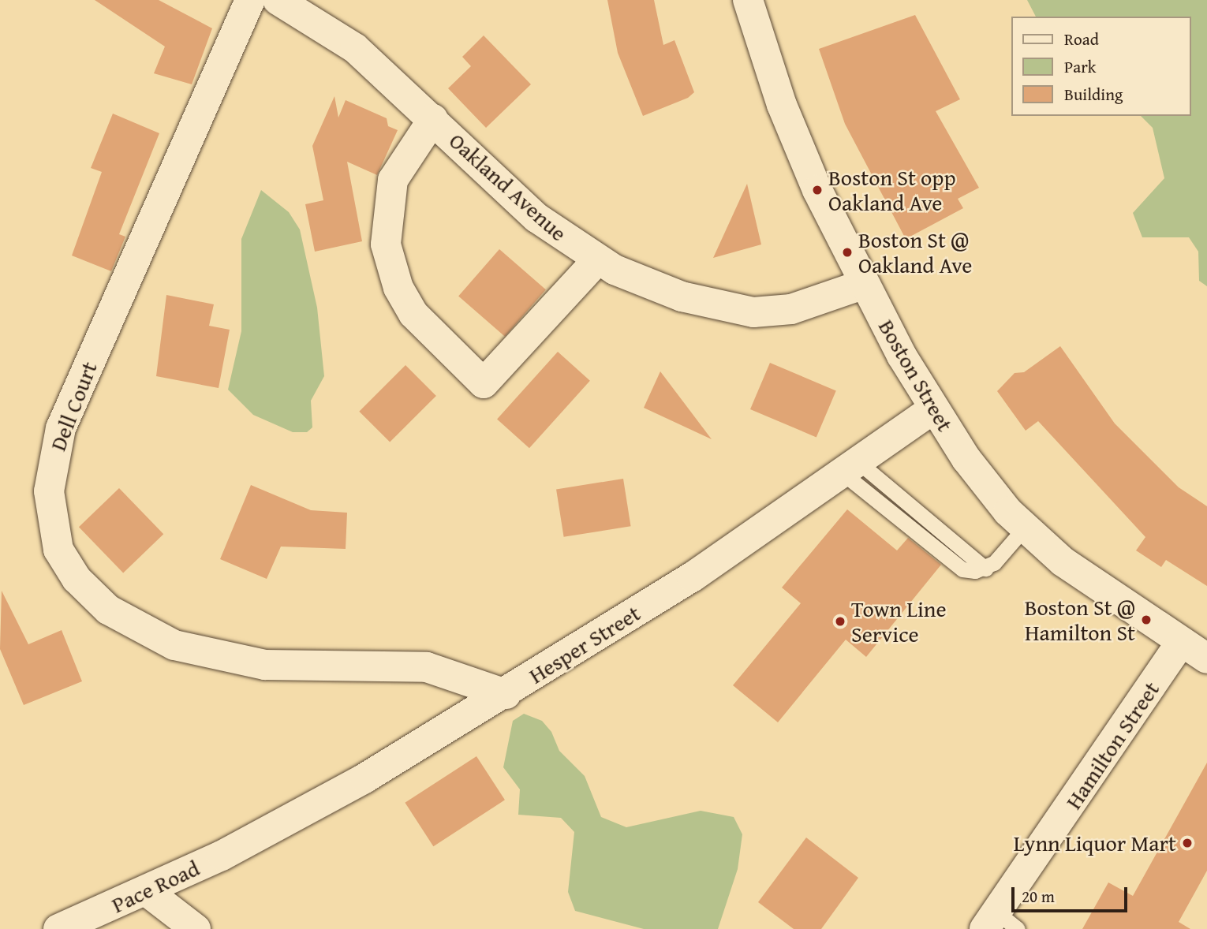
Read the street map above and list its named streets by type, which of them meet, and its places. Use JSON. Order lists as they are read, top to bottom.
{
  "streets": {
    "street": [
      "Oakland Avenue",
      "Boston Street",
      "Dell Court",
      "Hesper Street",
      "Hamilton Street",
      "Pace Road"
    ]
  },
  "crossings": [
    ["Oakland Avenue", "Boston Street"],
    ["Boston Street", "Hesper Street"],
    ["Boston Street", "Hamilton Street"],
    ["Dell Court", "Hesper Street"],
    ["Hesper Street", "Pace Road"]
  ],
  "places": [
    "Boston St opp Oakland Ave",
    "Boston St @ Oakland Ave",
    "Boston St @ Hamilton St",
    "Town Line Service",
    "Lynn Liquor Mart"
  ],
  "legend": ["Road", "Park", "Building"],
  "scale_bar": "20 m"
}
